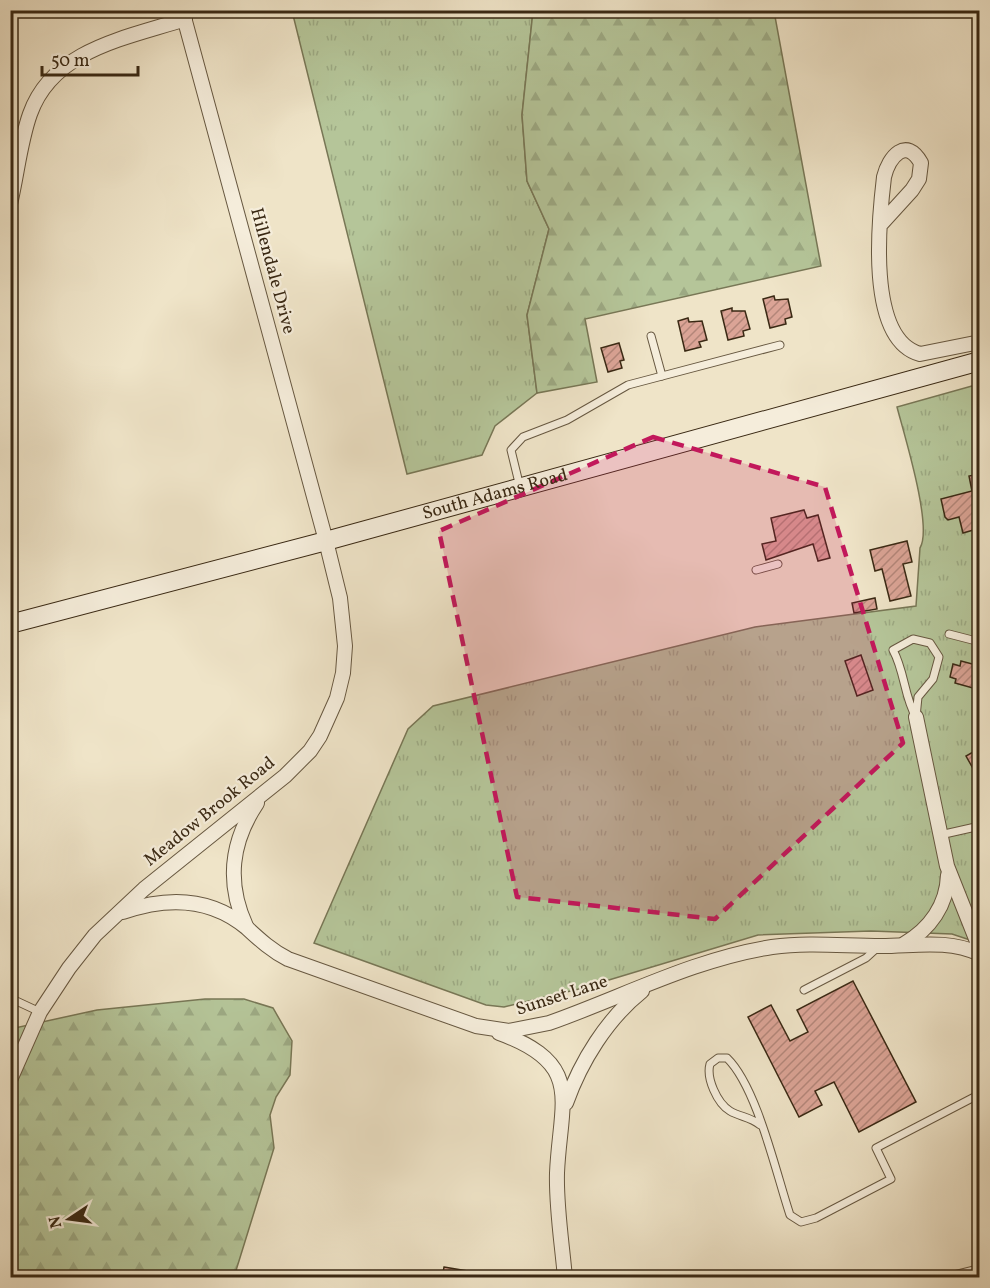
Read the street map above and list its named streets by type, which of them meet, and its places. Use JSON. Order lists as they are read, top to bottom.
{
  "streets": {
    "main road": ["South Adams Road"],
    "street": ["Hillendale Drive", "Meadow Brook Road", "Sunset Lane"]
  },
  "crossings": [
    ["Hillendale Drive", "South Adams Road"],
    ["Hillendale Drive", "Meadow Brook Road"],
    ["South Adams Road", "Meadow Brook Road"],
    ["Meadow Brook Road", "Sunset Lane"]
  ],
  "scale_bar": "50 m",
  "north": "left"
}
